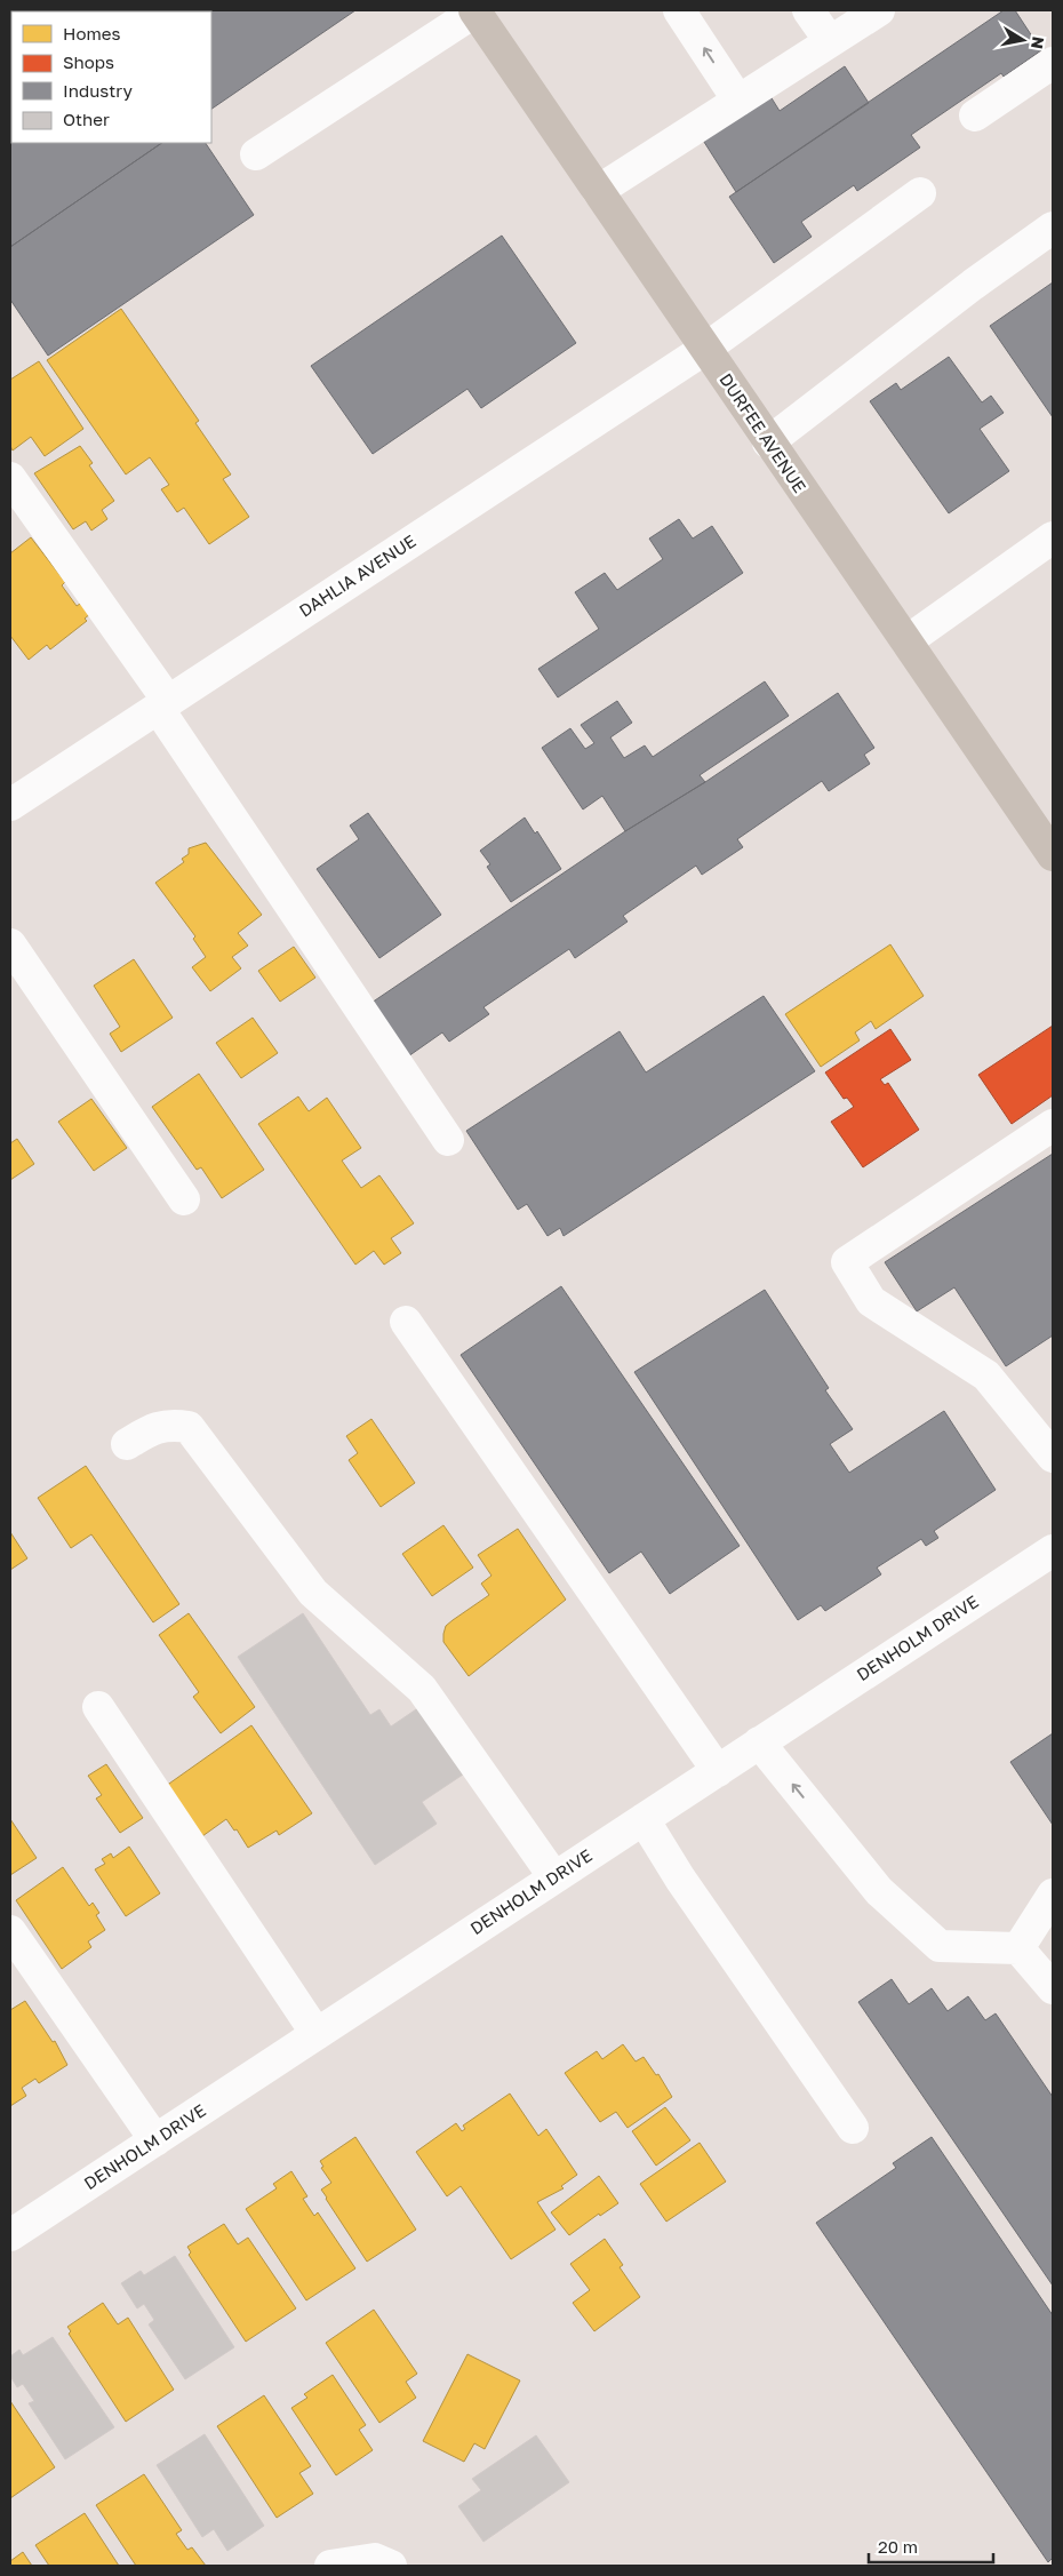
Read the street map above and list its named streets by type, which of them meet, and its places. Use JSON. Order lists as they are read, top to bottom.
{
  "streets": {
    "main road": ["DURFEE AVENUE"],
    "street": ["DAHLIA AVENUE", "DENHOLM DRIVE"]
  },
  "crossings": [
    ["DURFEE AVENUE", "DAHLIA AVENUE"]
  ],
  "legend": [
    "Homes",
    "Shops",
    "Industry",
    "Other"
  ],
  "scale_bar": "20 m",
  "north": "right"
}
